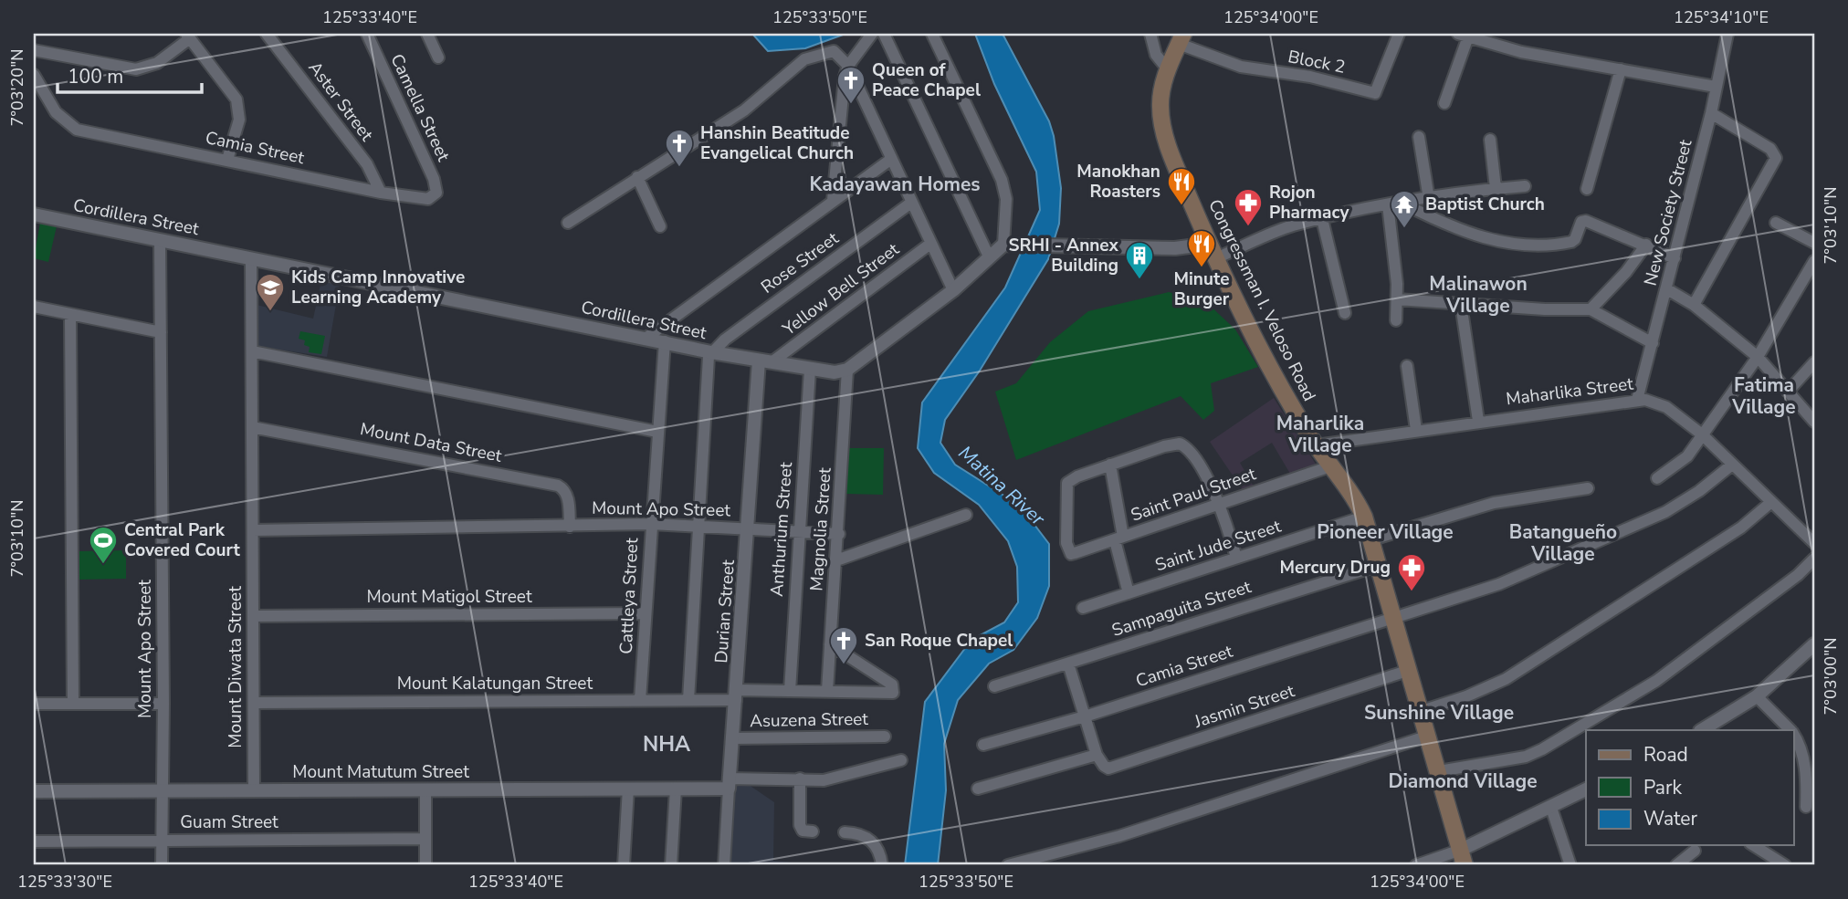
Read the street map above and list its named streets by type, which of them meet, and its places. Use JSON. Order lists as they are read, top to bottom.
{
  "streets": {
    "main road": ["Congressman I. Veloso Road"],
    "street": [
      "Block 2",
      "Aster Street",
      "Camella Street",
      "Camia Street",
      "New Society Street",
      "Cordillera Street",
      "Rose Street",
      "Yellow Bell Street",
      "Maharlika Street",
      "Mount Data Street",
      "Saint Paul Street",
      "Mount Apo Street",
      "Anthurium Street",
      "Magnolia Street",
      "Saint Jude Street",
      "Cattleya Street",
      "Mount Matigol Street",
      "Sampaguita Street",
      "Durian Street",
      "Mount Diwata Street",
      "Mount Kalatungan Street",
      "Jasmin Street",
      "Asuzena Street",
      "Mount Matutum Street",
      "Guam Street"
    ]
  },
  "crossings": [
    ["Block 2", "Congressman I. Veloso Road"],
    ["Aster Street", "Camia Street"],
    ["Camella Street", "Camia Street"],
    ["Camia Street", "Congressman I. Veloso Road"],
    ["Camia Street", "Maharlika Street"],
    ["New Society Street", "Maharlika Street"],
    ["Cordillera Street", "Rose Street"],
    ["Cordillera Street", "Yellow Bell Street"],
    ["Cordillera Street", "Mount Apo Street"],
    ["Cordillera Street", "Anthurium Street"],
    ["Cordillera Street", "Magnolia Street"],
    ["Cordillera Street", "Cattleya Street"],
    ["Cordillera Street", "Durian Street"],
    ["Cordillera Street", "Mount Diwata Street"],
    ["Yellow Bell Street", "Durian Street"],
    ["Congressman I. Veloso Road", "Maharlika Street"],
    ["Congressman I. Veloso Road", "Saint Paul Street"],
    ["Congressman I. Veloso Road", "Saint Jude Street"],
    ["Congressman I. Veloso Road", "Sampaguita Street"],
    ["Congressman I. Veloso Road", "Jasmin Street"],
    ["Mount Data Street", "Mount Apo Street"],
    ["Mount Data Street", "Mount Diwata Street"],
    ["Mount Apo Street", "Anthurium Street"],
    ["Mount Apo Street", "Magnolia Street"],
    ["Mount Apo Street", "Cattleya Street"],
    ["Mount Apo Street", "Durian Street"],
    ["Mount Apo Street", "Mount Diwata Street"],
    ["Mount Apo Street", "Mount Matutum Street"],
    ["Mount Apo Street", "Guam Street"],
    ["Anthurium Street", "Mount Kalatungan Street"],
    ["Magnolia Street", "Mount Kalatungan Street"],
    ["Cattleya Street", "Mount Matigol Street"],
    ["Cattleya Street", "Mount Kalatungan Street"],
    ["Mount Matigol Street", "Mount Diwata Street"],
    ["Durian Street", "Mount Kalatungan Street"],
    ["Durian Street", "Asuzena Street"],
    ["Durian Street", "Mount Matutum Street"],
    ["Mount Diwata Street", "Mount Kalatungan Street"],
    ["Mount Diwata Street", "Mount Matutum Street"]
  ],
  "districts": [
    "Kadayawan Homes",
    "Malinawon Village",
    "Fatima Village",
    "Maharlika Village",
    "Pioneer Village",
    "Batangueño Village",
    "Sunshine Village",
    "NHA",
    "Diamond Village"
  ],
  "water": ["Matina River"],
  "places": {
    "church": ["Queen of Peace Chapel", "Hanshin Beatitude Evangelical Church", "San Roque Chapel"],
    "restaurant": ["Manokhan Roasters", "Minute Burger"],
    "pharmacy": ["Rojon Pharmacy", "Mercury Drug"],
    "temple": ["Baptist Church"],
    "building": ["SRHI - Annex Building"],
    "school or university": ["Kids Camp Innovative Learning Academy"],
    "sports": ["Central Park Covered Court"]
  },
  "legend": ["Road", "Park", "Water"],
  "scale_bar": "100 m",
  "coordinates": [
    "125°33'40\"E",
    "125°33'50\"E",
    "125°34'00\"E",
    "125°34'10\"E",
    "7°03'20\"N",
    "7°03'10\"N",
    "7°03'00\"N",
    "125°33'30\"E"
  ]
}
